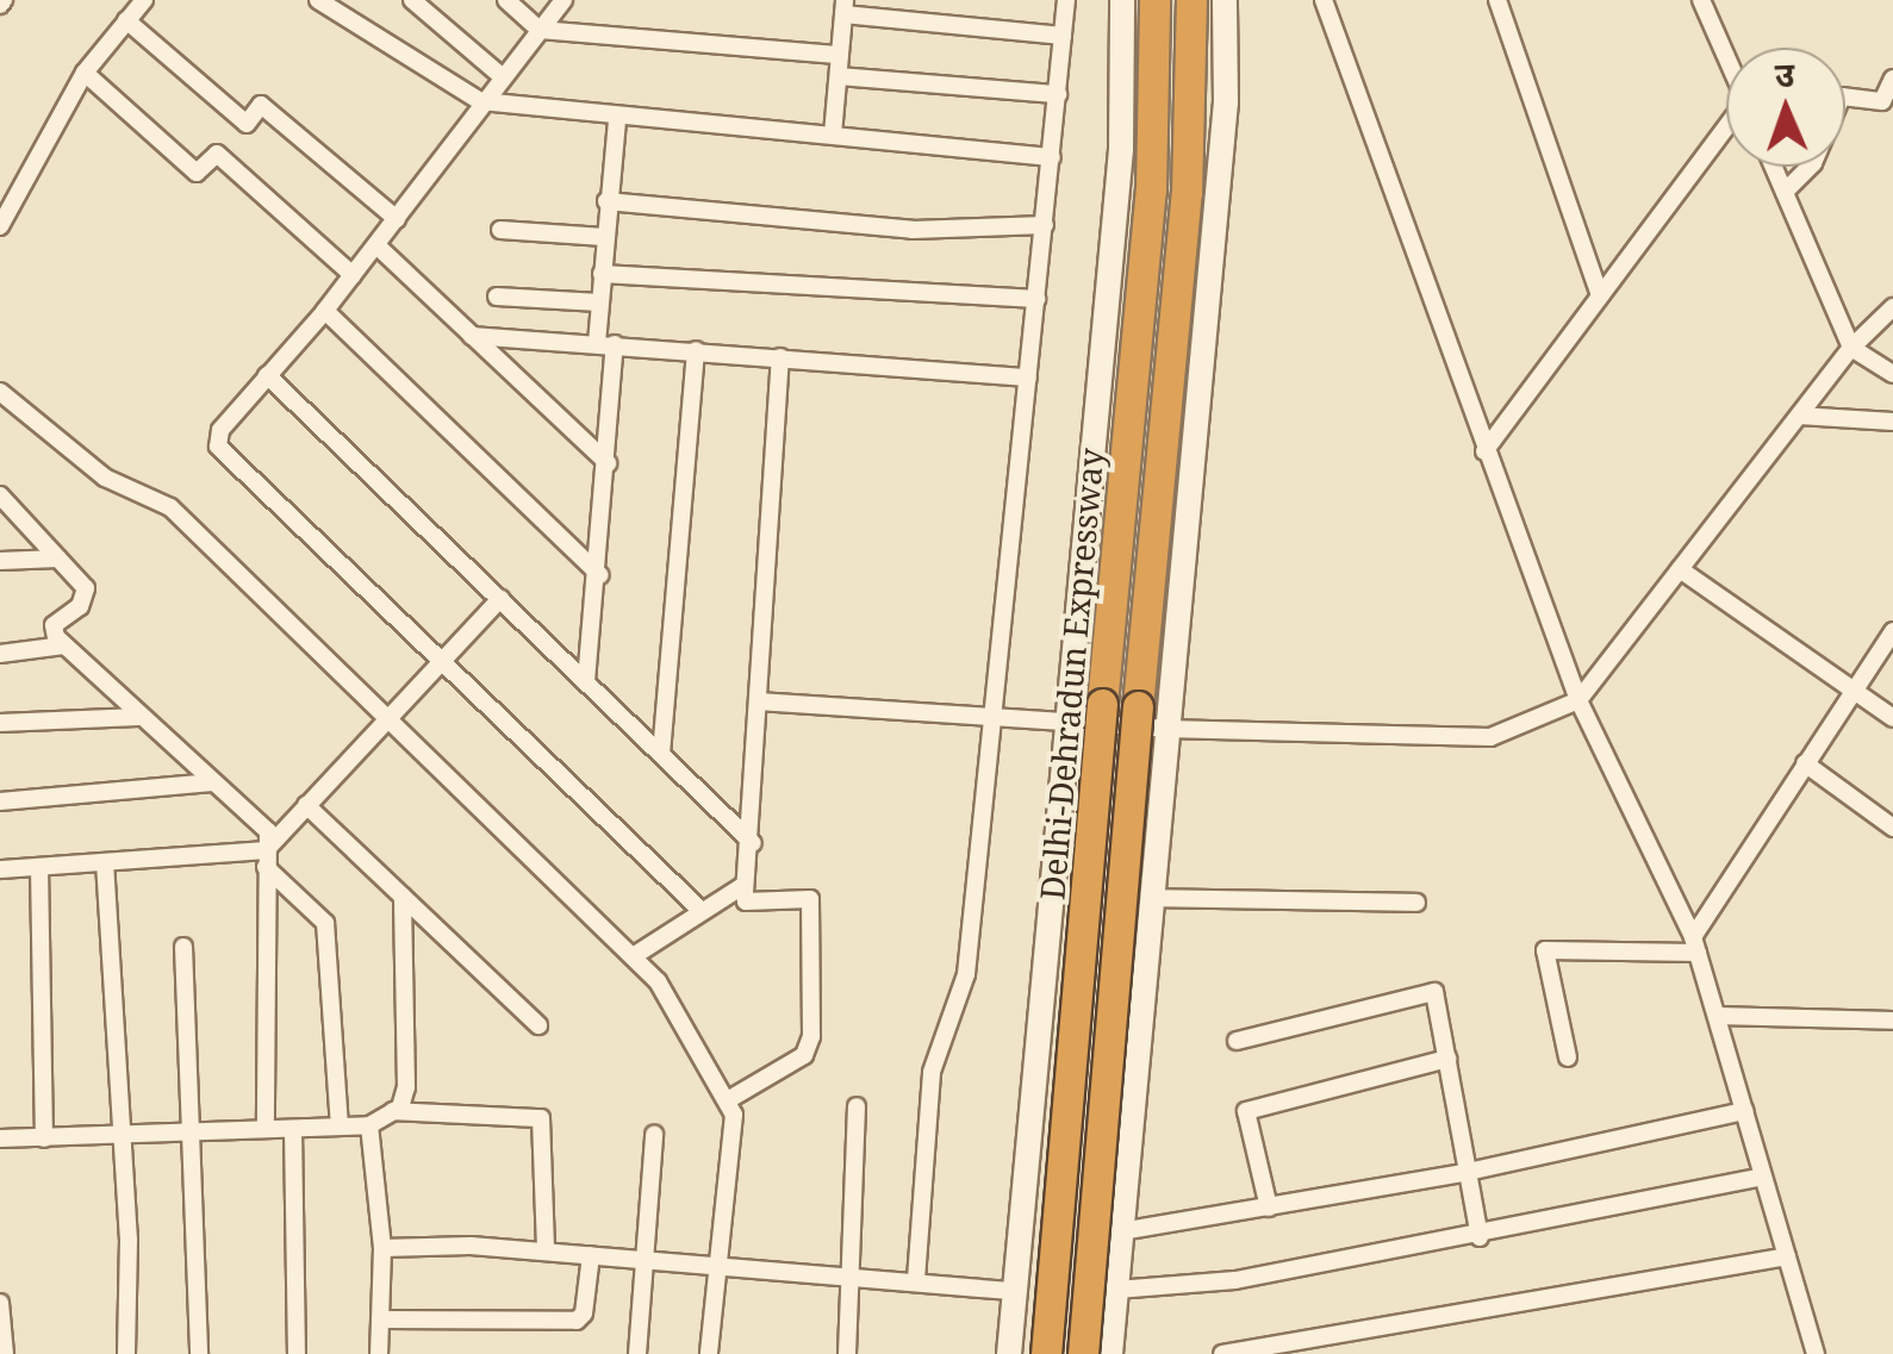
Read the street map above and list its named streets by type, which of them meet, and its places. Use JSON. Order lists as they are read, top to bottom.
{
  "streets": {
    "highway": ["Delhi-Dehradun Expressway"]
  },
  "north": "top"
}
